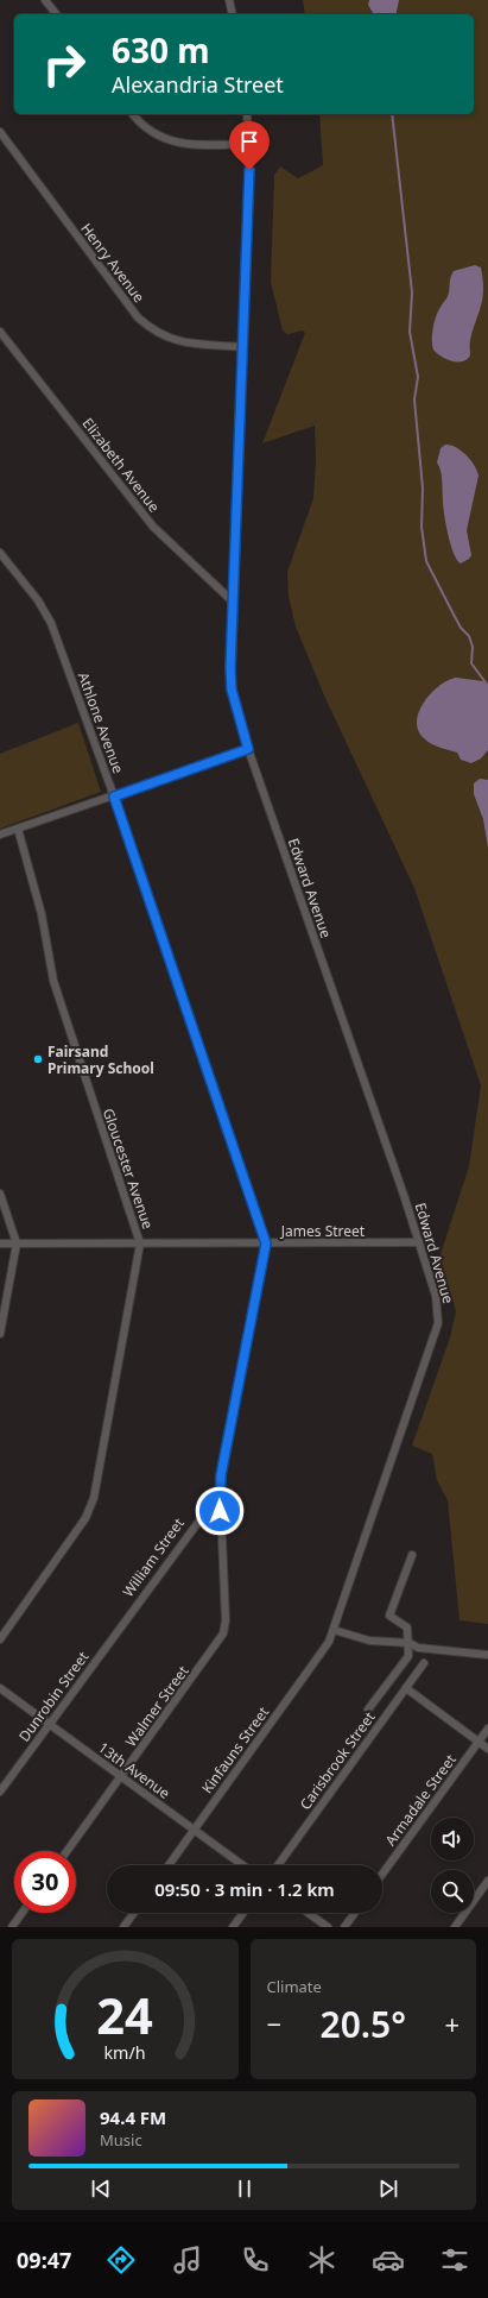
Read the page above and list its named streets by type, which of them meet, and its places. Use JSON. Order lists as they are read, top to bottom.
{
  "streets": {
    "street": [
      "Henry Avenue",
      "Elizabeth Avenue",
      "Athlone Avenue",
      "Edward Avenue",
      "Gloucester Avenue",
      "James Street",
      "William Street",
      "Dunrobin Street",
      "Walmer Street",
      "Kinfauns Street",
      "Carisbrook Street",
      "13th Avenue",
      "Armadale Street"
    ]
  },
  "crossings": [
    ["Henry Avenue", "Edward Avenue"],
    ["Elizabeth Avenue", "Edward Avenue"],
    ["Athlone Avenue", "James Street"],
    ["Athlone Avenue", "William Street"],
    ["Athlone Avenue", "Walmer Street"],
    ["Edward Avenue", "James Street"],
    ["Edward Avenue", "Kinfauns Street"],
    ["Gloucester Avenue", "James Street"],
    ["William Street", "Dunrobin Street"],
    ["Dunrobin Street", "13th Avenue"],
    ["Walmer Street", "13th Avenue"],
    ["Kinfauns Street", "13th Avenue"]
  ],
  "places": ["Fairsand Primary School"],
  "page": {
    "turn": ["630 m", "Alexandria Street"],
    "limit": "30",
    "trip": "09:50 · 3 min · 1.2 km",
    "tile": "Climate",
    "heat": ["−", "20.5°", "+"],
    "song": ["94.4 FM", "Music"],
    "tabs": "09:47",
    "gauge": ["24", "km/h"]
  }
}
